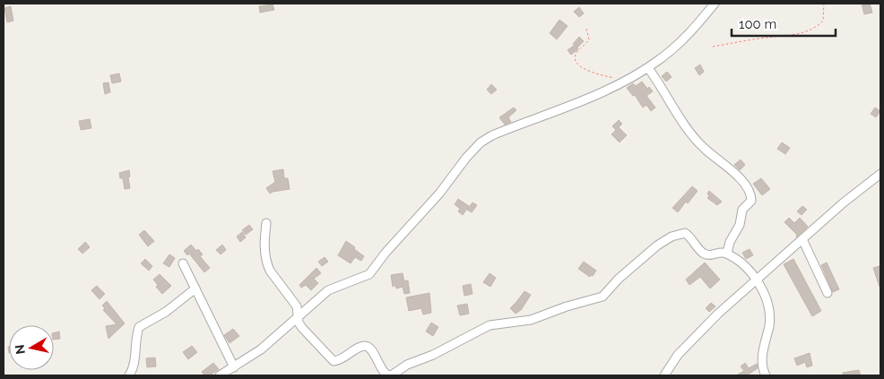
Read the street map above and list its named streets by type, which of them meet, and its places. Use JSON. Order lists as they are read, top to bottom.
{
  "scale_bar": "100 m",
  "north": "left"
}
